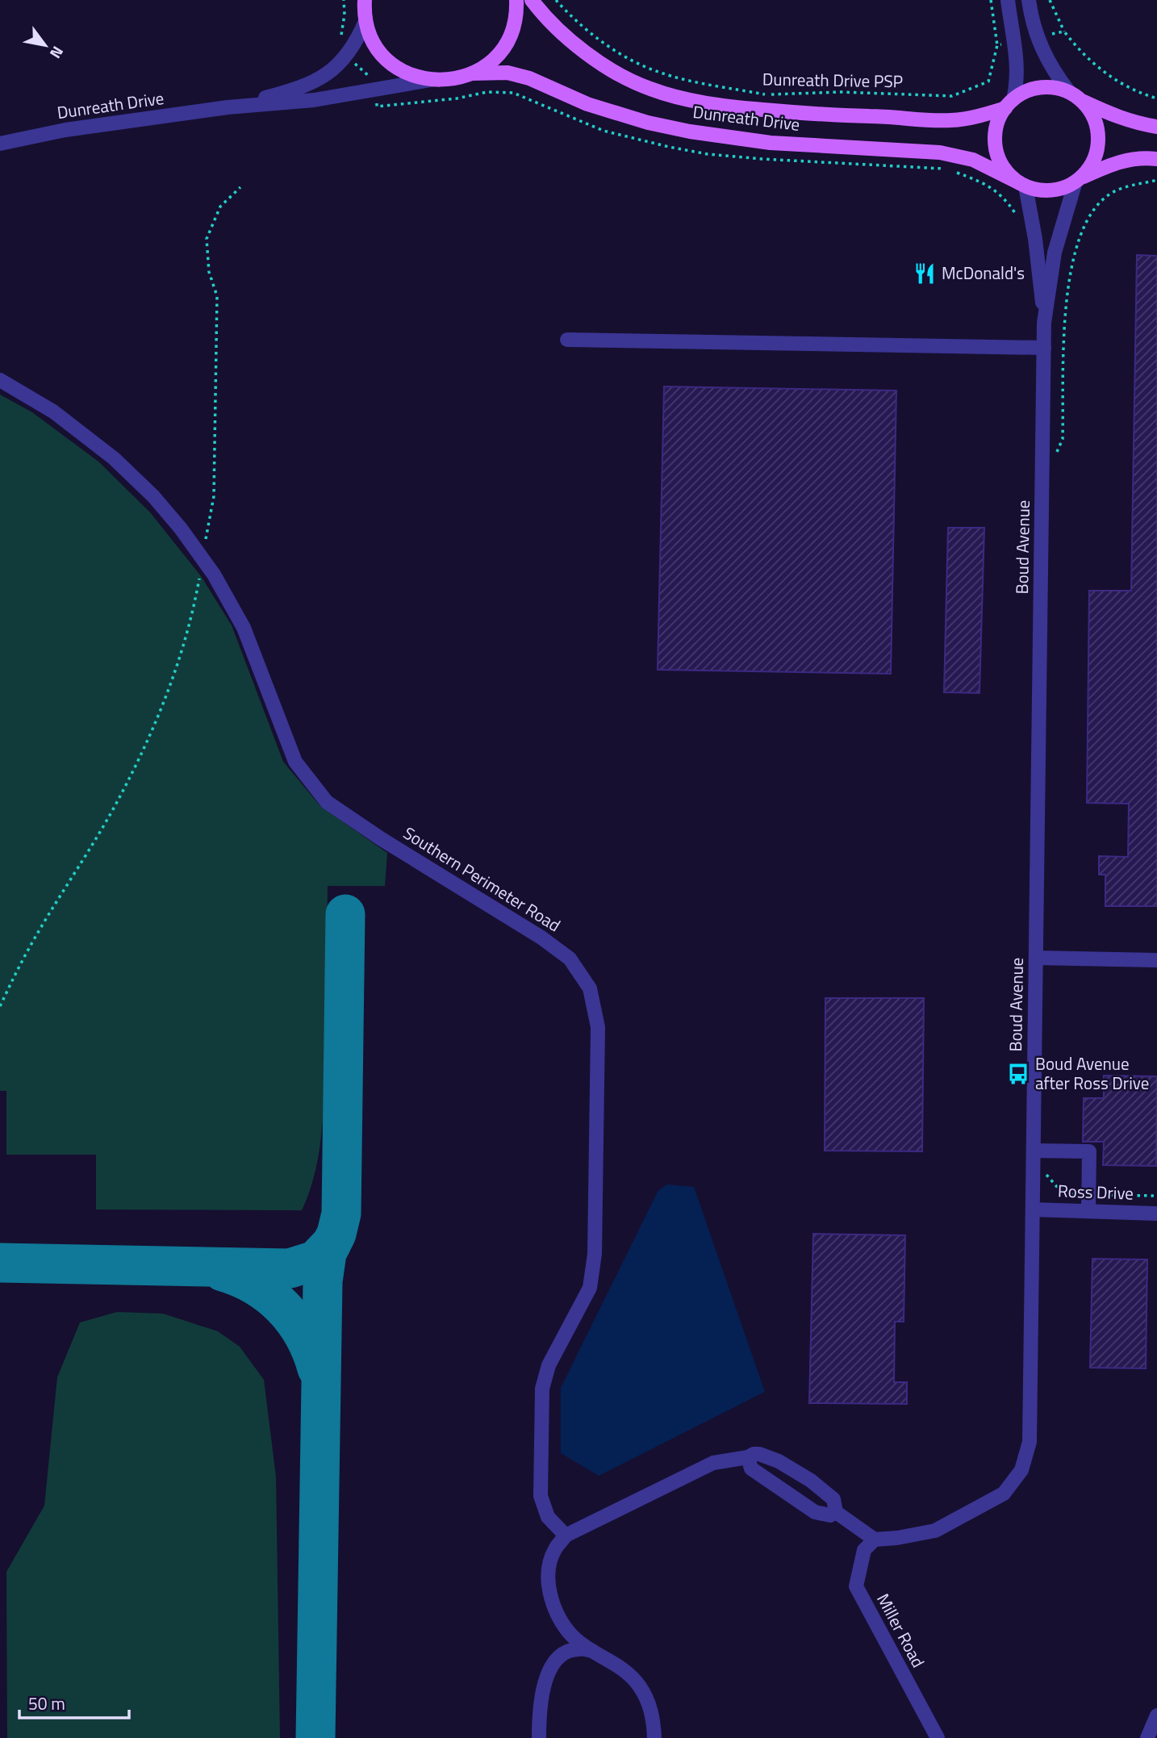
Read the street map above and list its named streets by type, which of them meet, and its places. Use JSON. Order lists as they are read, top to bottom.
{
  "streets": {
    "main road": ["Dunreath Drive"],
    "street": [
      "Boud Avenue",
      "Southern Perimeter Road",
      "Ross Drive",
      "Miller Road"
    ],
    "path": ["Dunreath Drive PSP"]
  },
  "crossings": [
    ["Dunreath Drive", "Boud Avenue"],
    ["Boud Avenue", "Ross Drive"],
    ["Boud Avenue", "Miller Road"]
  ],
  "places": {
    "restaurant": ["McDonald's"],
    "bus stop": ["Boud Avenue after Ross Drive"]
  },
  "scale_bar": "50 m",
  "north": "bottom right"
}
